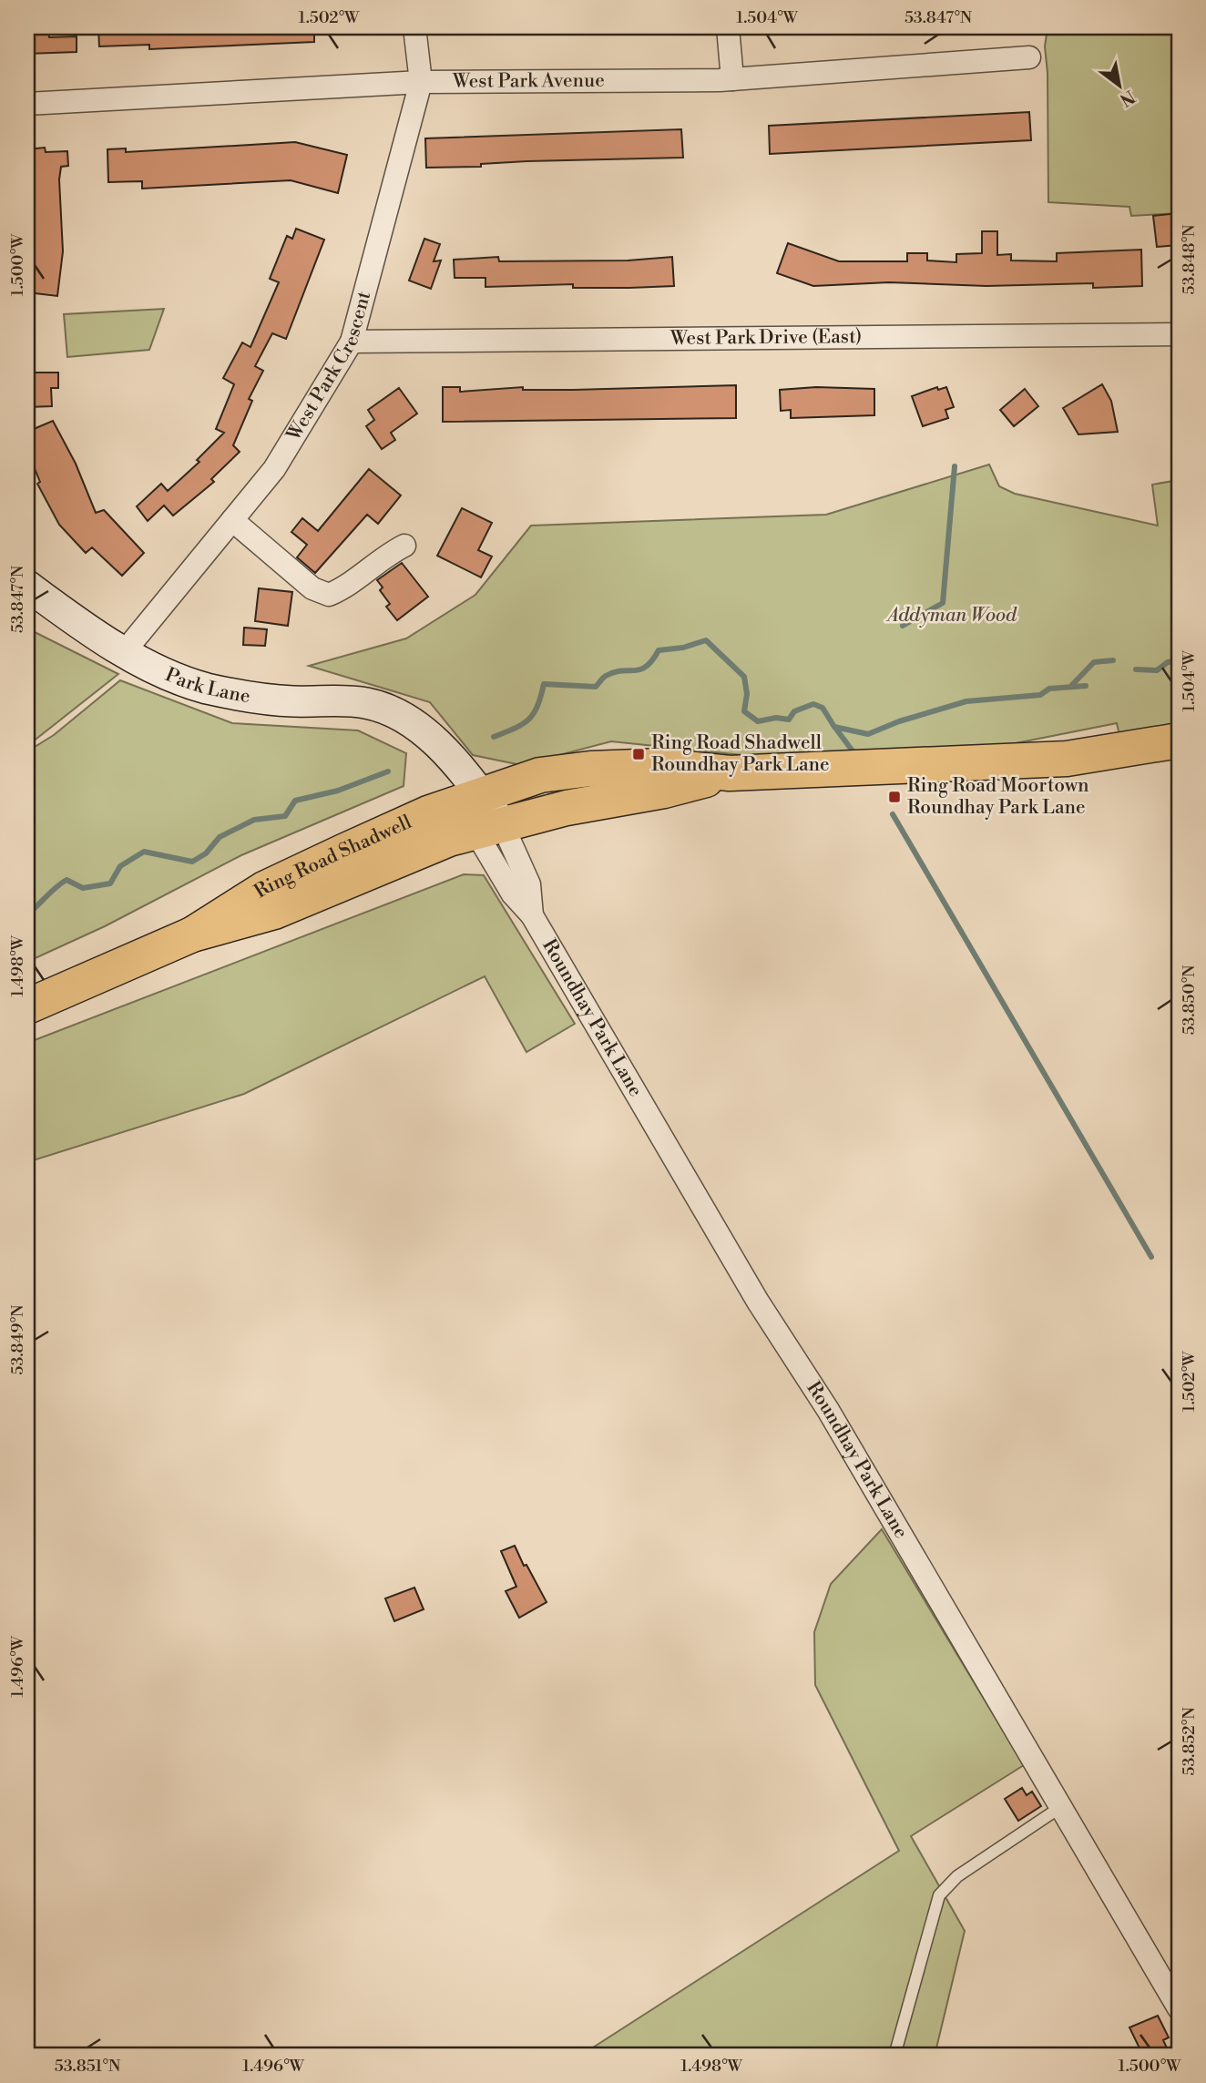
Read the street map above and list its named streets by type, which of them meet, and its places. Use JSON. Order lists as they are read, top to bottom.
{
  "streets": {
    "highway": ["Ring Road Shadwell"],
    "street": [
      "West Park Avenue",
      "West Park Drive (East)",
      "West Park Crescent",
      "Park Lane",
      "Roundhay Park Lane"
    ]
  },
  "crossings": [
    ["West Park Avenue", "West Park Crescent"],
    ["West Park Drive (East)", "West Park Crescent"],
    ["West Park Crescent", "Park Lane"],
    ["Park Lane", "Ring Road Shadwell"],
    ["Park Lane", "Roundhay Park Lane"],
    ["Ring Road Shadwell", "Roundhay Park Lane"]
  ],
  "parks": ["Addyman Wood"],
  "places": {
    "transit": ["Ring Road Shadwell Roundhay Park Lane", "Ring Road Moortown Roundhay Park Lane"]
  },
  "north": "bottom right",
  "coordinates": [
    "1.502°W",
    "1.504°W",
    "53.847°N",
    "53.848°N",
    "1.500°W",
    "1.498°W",
    "53.850°N",
    "53.849°N",
    "1.496°W",
    "53.852°N",
    "53.851°N"
  ]
}
